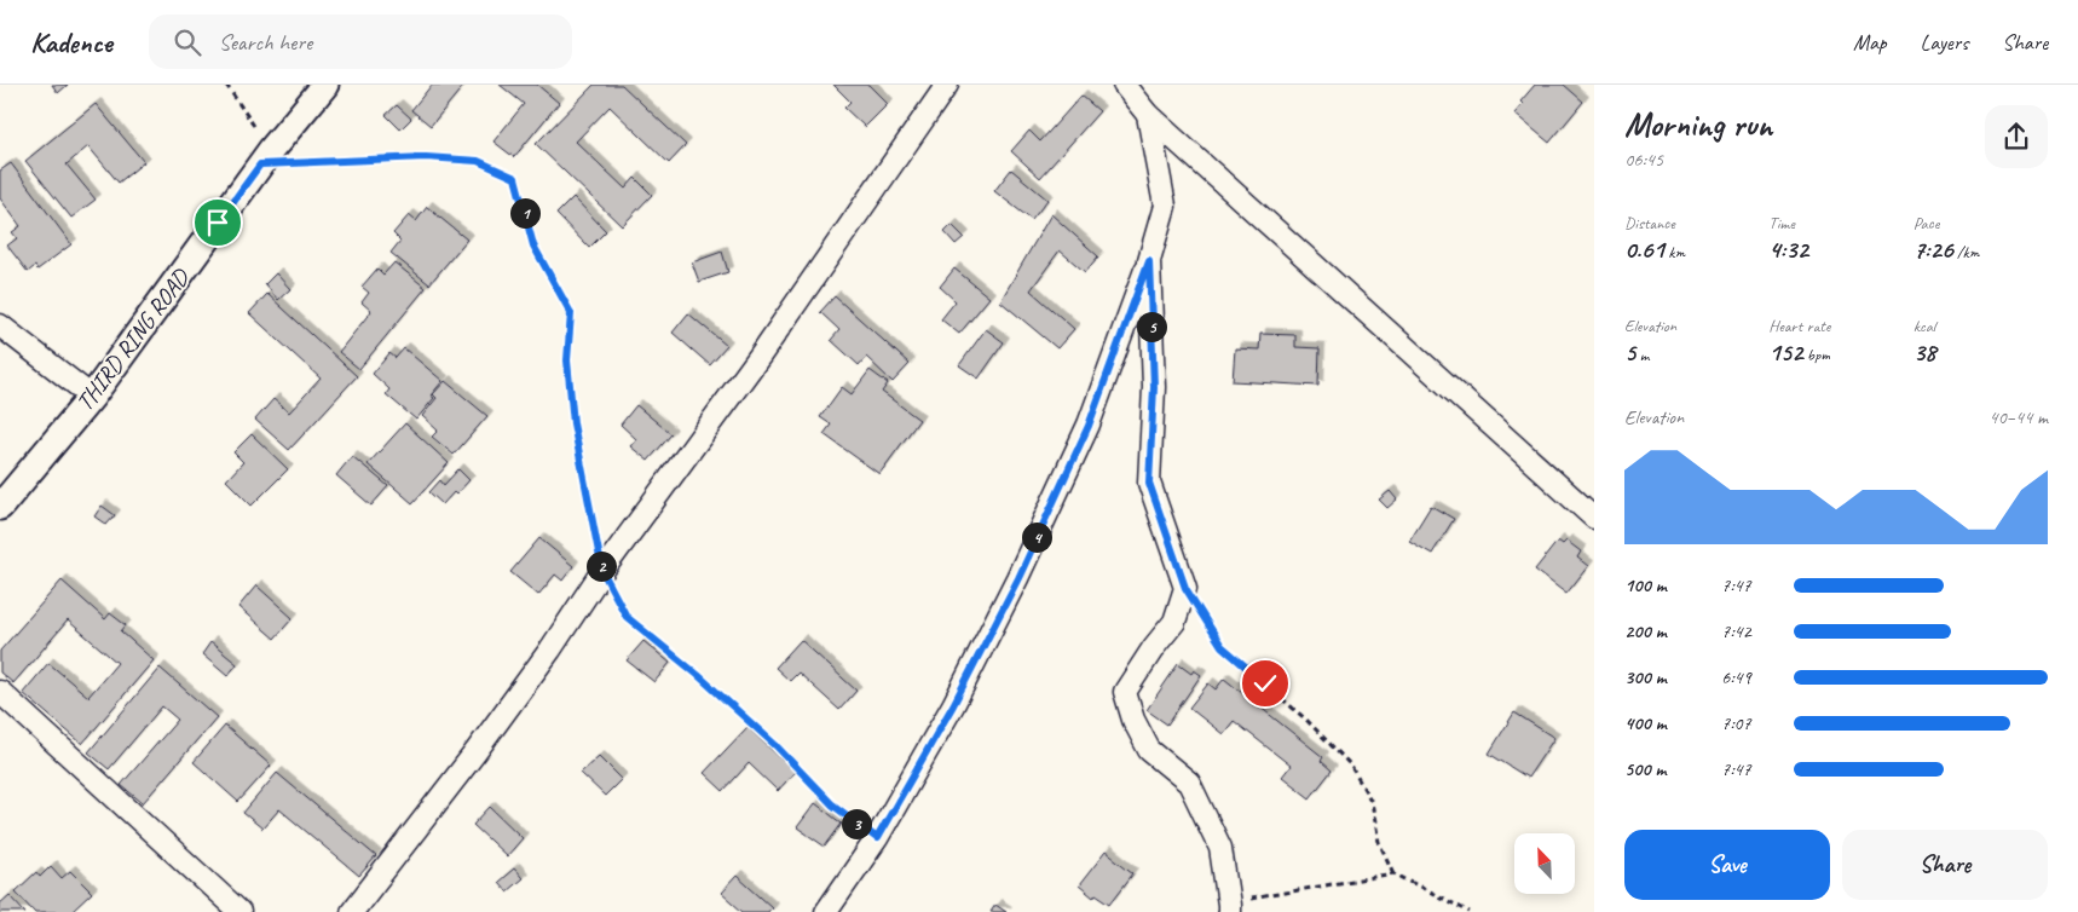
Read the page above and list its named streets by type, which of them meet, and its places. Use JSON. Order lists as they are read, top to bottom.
{
  "streets": {
    "street": ["THIRD RING ROAD"]
  },
  "north": "top left",
  "page": {
    "header": "Kadence",
    "search": "Search here",
    "nav": ["Map", "Layers", "Share"],
    "heading": ["Morning run", "06:45"],
    "stats": [
      ["Distance", "0.61 km"],
      ["Time", "4:32"],
      ["Pace", "7:26 /km"],
      ["Elevation", "5 m"],
      ["Heart rate", "152 bpm"],
      ["kcal", "38"]
    ],
    "pins": [
      "1",
      "5",
      "4",
      "2",
      "3"
    ],
    "chart": ["Elevation", "40–44 m"],
    "list": [
      {
        "name": "100 m",
        "note": "7:47"
      },
      {
        "name": "200 m",
        "note": "7:42"
      },
      {
        "name": "300 m",
        "note": "6:49"
      },
      {
        "name": "400 m",
        "note": "7:07"
      },
      {
        "name": "500 m",
        "note": "7:47"
      }
    ],
    "buttons": ["Save", "Share"]
  }
}
